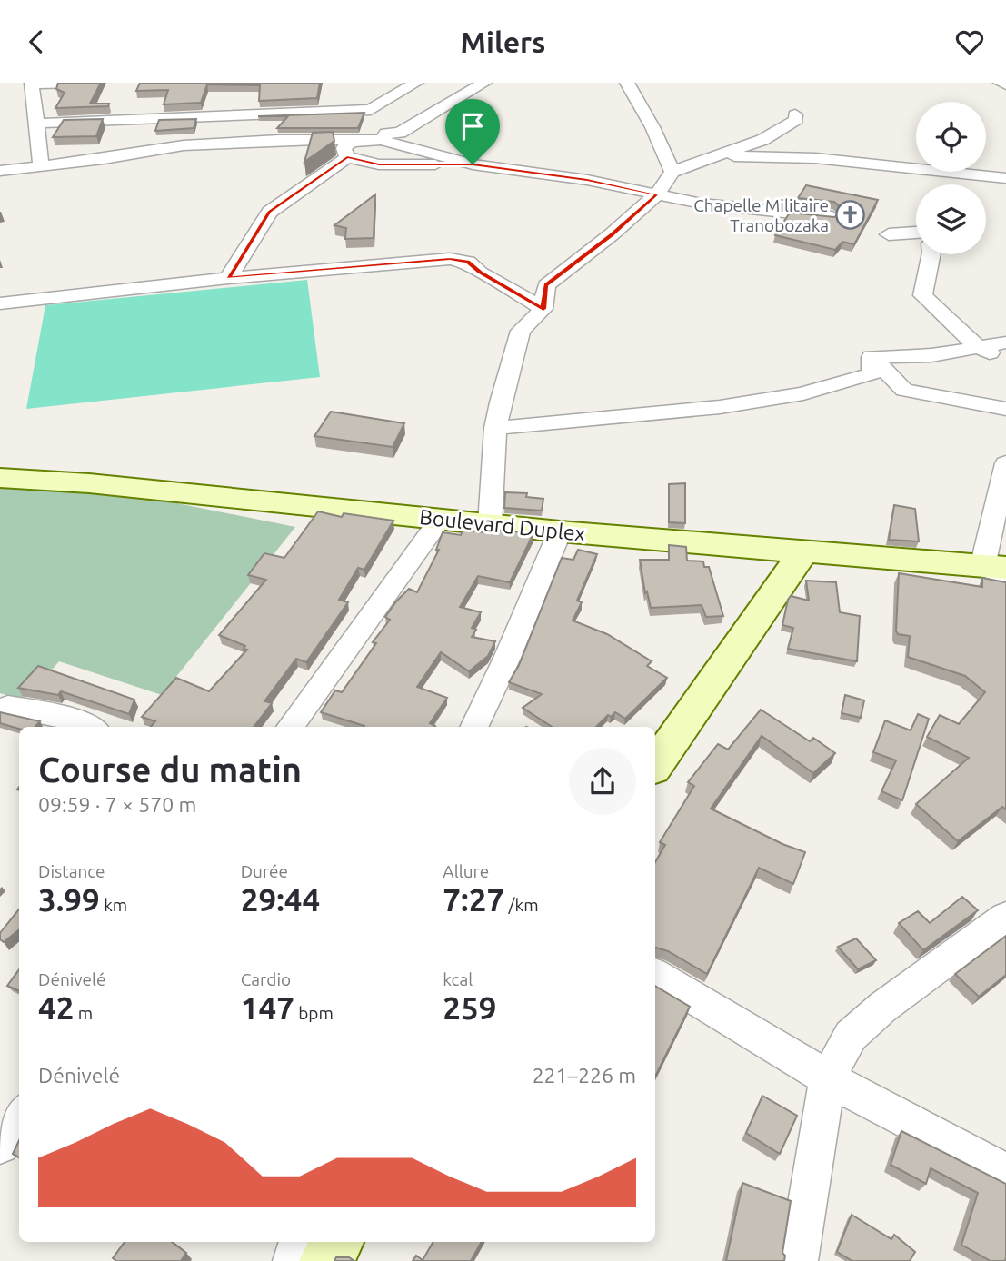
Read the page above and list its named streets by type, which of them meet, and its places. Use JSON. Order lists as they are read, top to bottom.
{
  "streets": {
    "main road": ["Boulevard Duplex"]
  },
  "places": {
    "church": ["Chapelle Militaire Tranobozaka"]
  },
  "page": {
    "header": "Milers",
    "heading": ["Course du matin", "09:59 · 7 × 570 m"],
    "stats": [
      ["Distance", "3.99 km"],
      ["Durée", "29:44"],
      ["Allure", "7:27 /km"],
      ["Dénivelé", "42 m"],
      ["Cardio", "147 bpm"],
      ["kcal", "259"]
    ],
    "chart": ["Dénivelé", "221–226 m"]
  }
}
